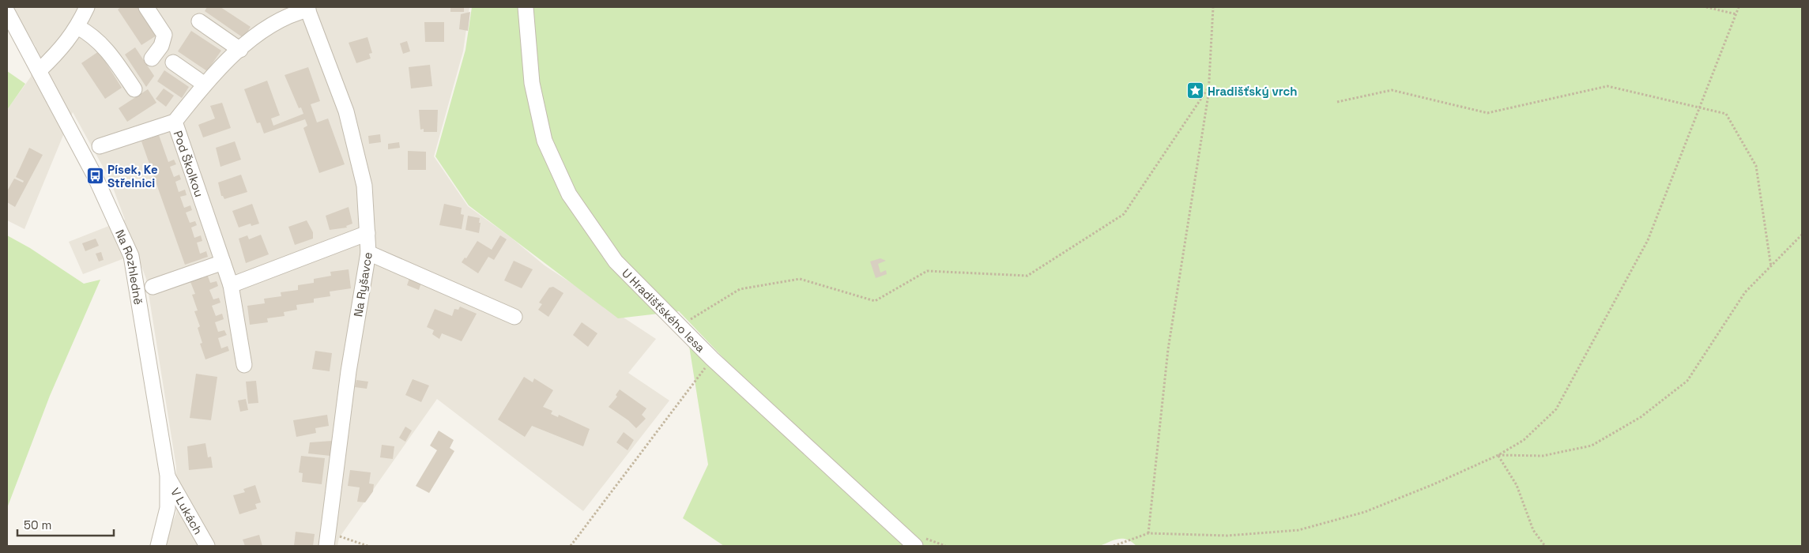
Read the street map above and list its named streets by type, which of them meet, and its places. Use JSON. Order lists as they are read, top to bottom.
{
  "streets": {
    "street": [
      "Pod Školkou",
      "Na Rozhledně",
      "Na Ryšavce",
      "U Hradišťského lesa",
      "V Lukách"
    ]
  },
  "crossings": [
    ["Pod Školkou", "Na Ryšavce"],
    ["Na Rozhledně", "V Lukách"]
  ],
  "places": {
    "place": ["Hradišťský vrch"],
    "bus stop": ["Písek, Ke Střelnici"]
  },
  "scale_bar": "50 m"
}
